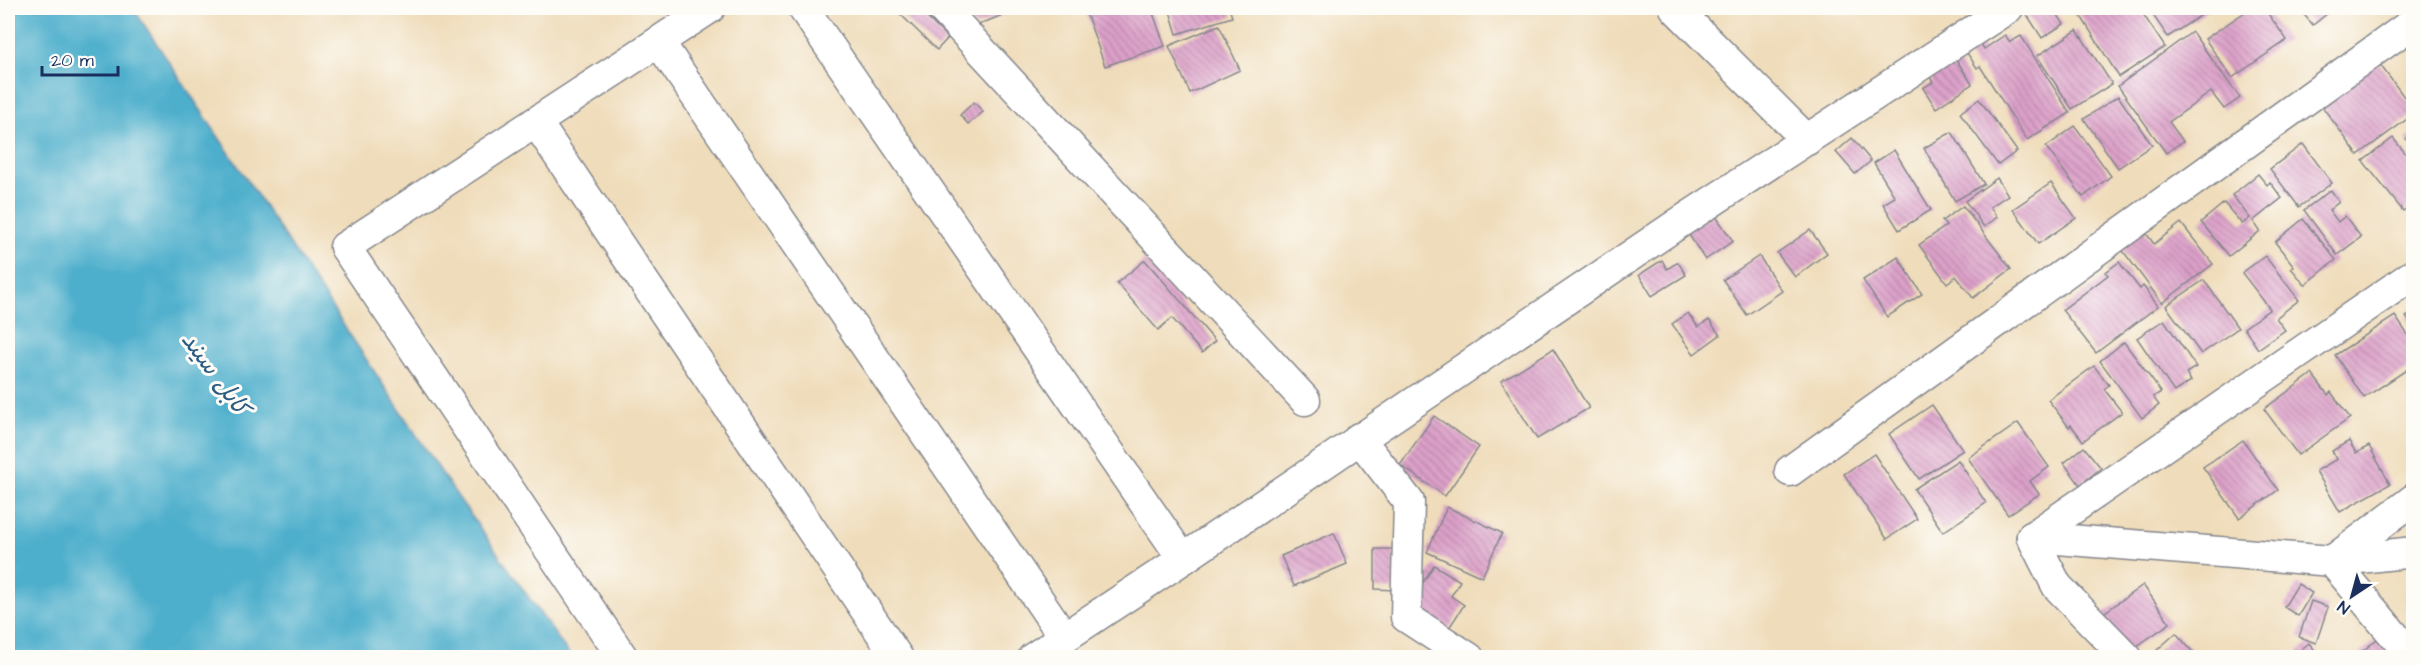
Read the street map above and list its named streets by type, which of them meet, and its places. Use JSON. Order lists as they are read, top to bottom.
{
  "water": ["کابل سيند"],
  "scale_bar": "20 m",
  "north": "bottom left"
}
